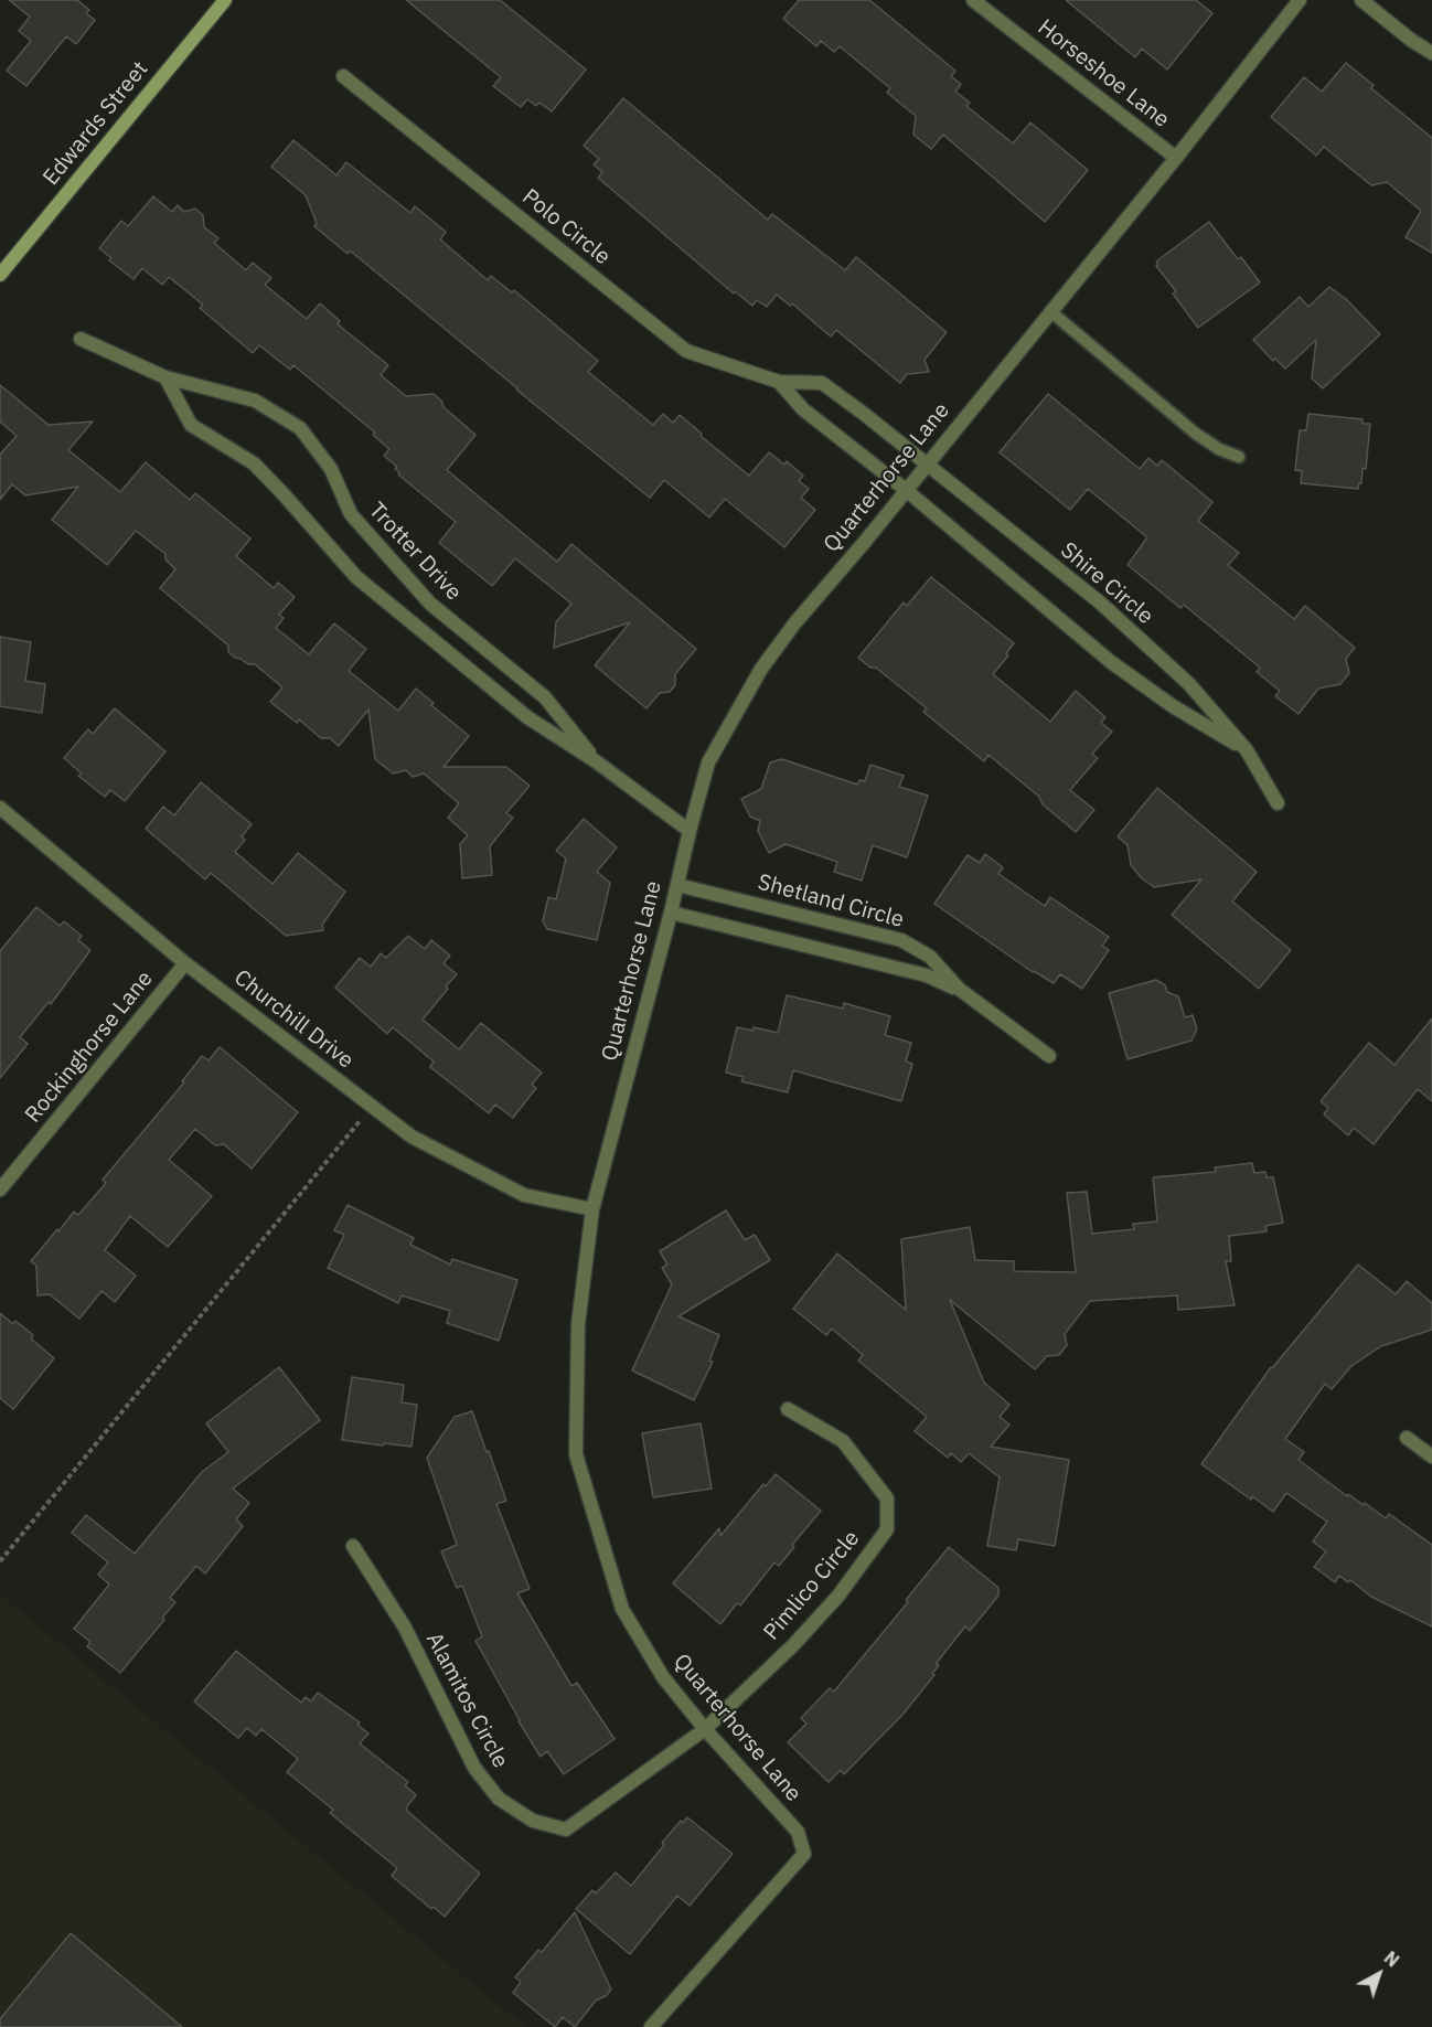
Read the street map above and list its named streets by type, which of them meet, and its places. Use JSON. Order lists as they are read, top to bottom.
{
  "streets": {
    "main road": ["Edwards Street"],
    "street": [
      "Horseshoe Lane",
      "Polo Circle",
      "Quarterhorse Lane",
      "Trotter Drive",
      "Shire Circle",
      "Shetland Circle",
      "Churchill Drive",
      "Rockinghorse Lane",
      "Pimlico Circle",
      "Alamitos Circle"
    ]
  },
  "crossings": [
    ["Horseshoe Lane", "Quarterhorse Lane"],
    ["Polo Circle", "Quarterhorse Lane"],
    ["Polo Circle", "Shire Circle"],
    ["Quarterhorse Lane", "Trotter Drive"],
    ["Quarterhorse Lane", "Shire Circle"],
    ["Quarterhorse Lane", "Shetland Circle"],
    ["Quarterhorse Lane", "Churchill Drive"],
    ["Quarterhorse Lane", "Pimlico Circle"],
    ["Quarterhorse Lane", "Alamitos Circle"],
    ["Churchill Drive", "Rockinghorse Lane"],
    ["Pimlico Circle", "Alamitos Circle"]
  ],
  "north": "top right"
}
